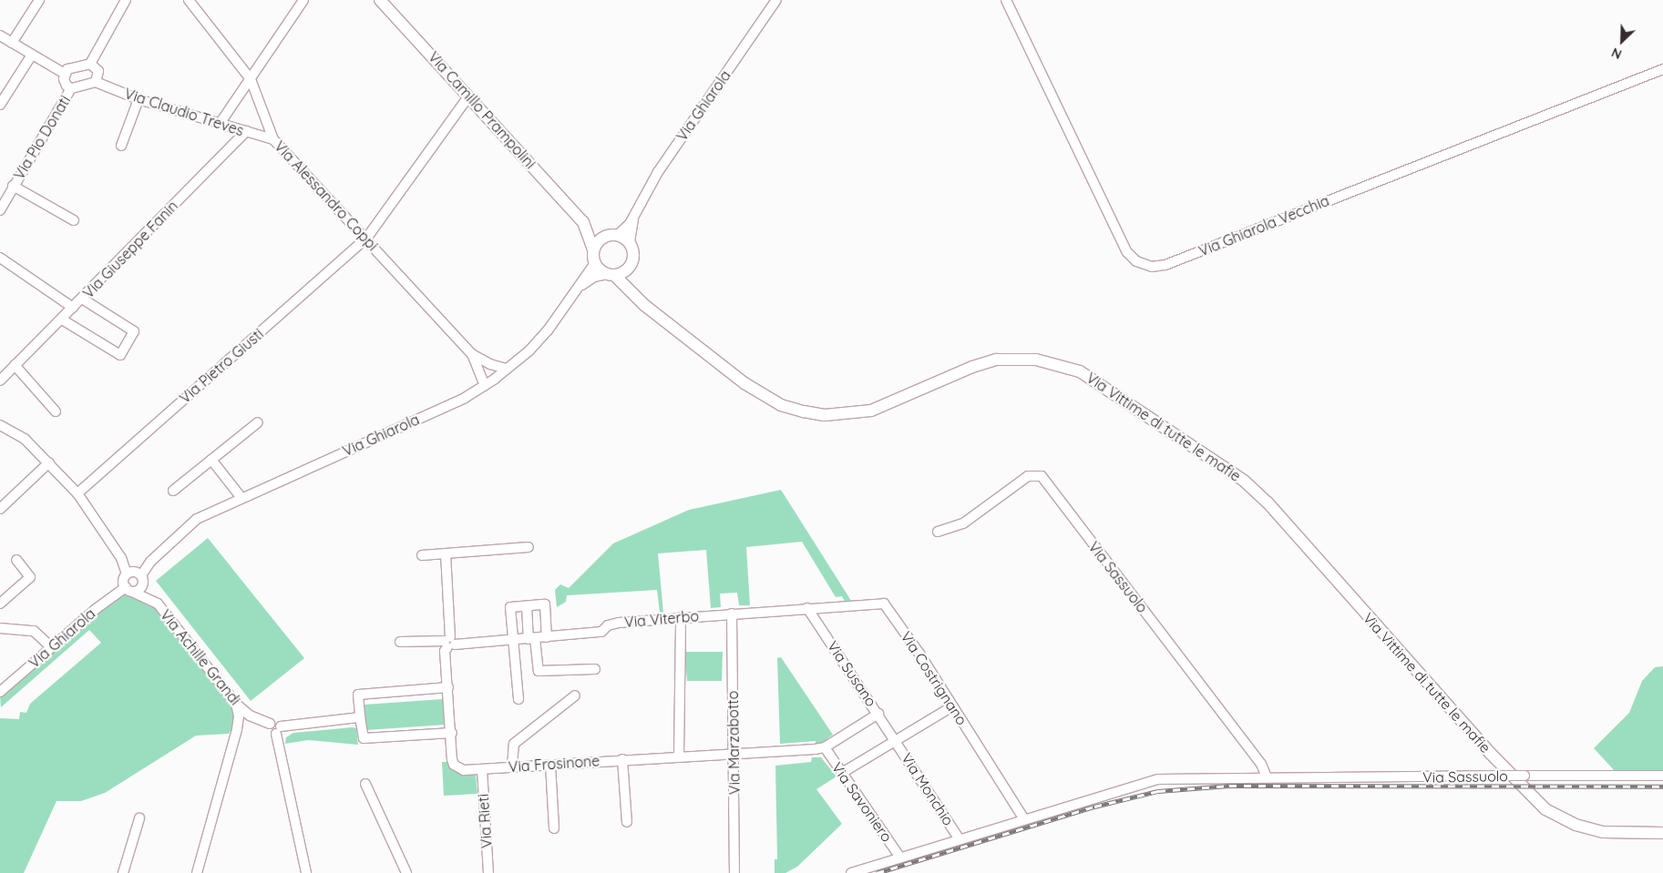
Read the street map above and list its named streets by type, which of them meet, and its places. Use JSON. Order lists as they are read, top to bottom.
{
  "streets": {
    "main road": ["Via Camillo Prampolini", "Via Vittime di tutte le mafie"],
    "street": [
      "Via Ghiarola",
      "Via Claudio Treves",
      "Via Pio Donati",
      "Via Alessandro Coppi",
      "Via Ghiarola Vecchia",
      "Via Giuseppe Fanin",
      "Via Pietro Giusti",
      "Via Sassuolo",
      "Via Viterbo",
      "Via Achille Grandi",
      "Via Susano",
      "Via Costrignano",
      "Via Marzabotto",
      "Via Frosinone",
      "Via Monchio",
      "Via Savoniero",
      "Via Rieti"
    ]
  },
  "crossings": [
    ["Via Ghiarola", "Via Camillo Prampolini"],
    ["Via Ghiarola", "Via Alessandro Coppi"],
    ["Via Ghiarola", "Via Vittime di tutte le mafie"],
    ["Via Ghiarola", "Via Achille Grandi"],
    ["Via Camillo Prampolini", "Via Pietro Giusti"],
    ["Via Camillo Prampolini", "Via Vittime di tutte le mafie"],
    ["Via Claudio Treves", "Via Pio Donati"],
    ["Via Claudio Treves", "Via Alessandro Coppi"],
    ["Via Claudio Treves", "Via Giuseppe Fanin"],
    ["Via Alessandro Coppi", "Via Pietro Giusti"],
    ["Via Sassuolo", "Via Costrignano"],
    ["Via Sassuolo", "Via Monchio"],
    ["Via Sassuolo", "Via Savoniero"],
    ["Via Viterbo", "Via Marzabotto"],
    ["Via Viterbo", "Via Frosinone"],
    ["Via Susano", "Via Costrignano"],
    ["Via Susano", "Via Monchio"],
    ["Via Marzabotto", "Via Frosinone"],
    ["Via Frosinone", "Via Savoniero"],
    ["Via Frosinone", "Via Rieti"]
  ],
  "north": "bottom left"
}
